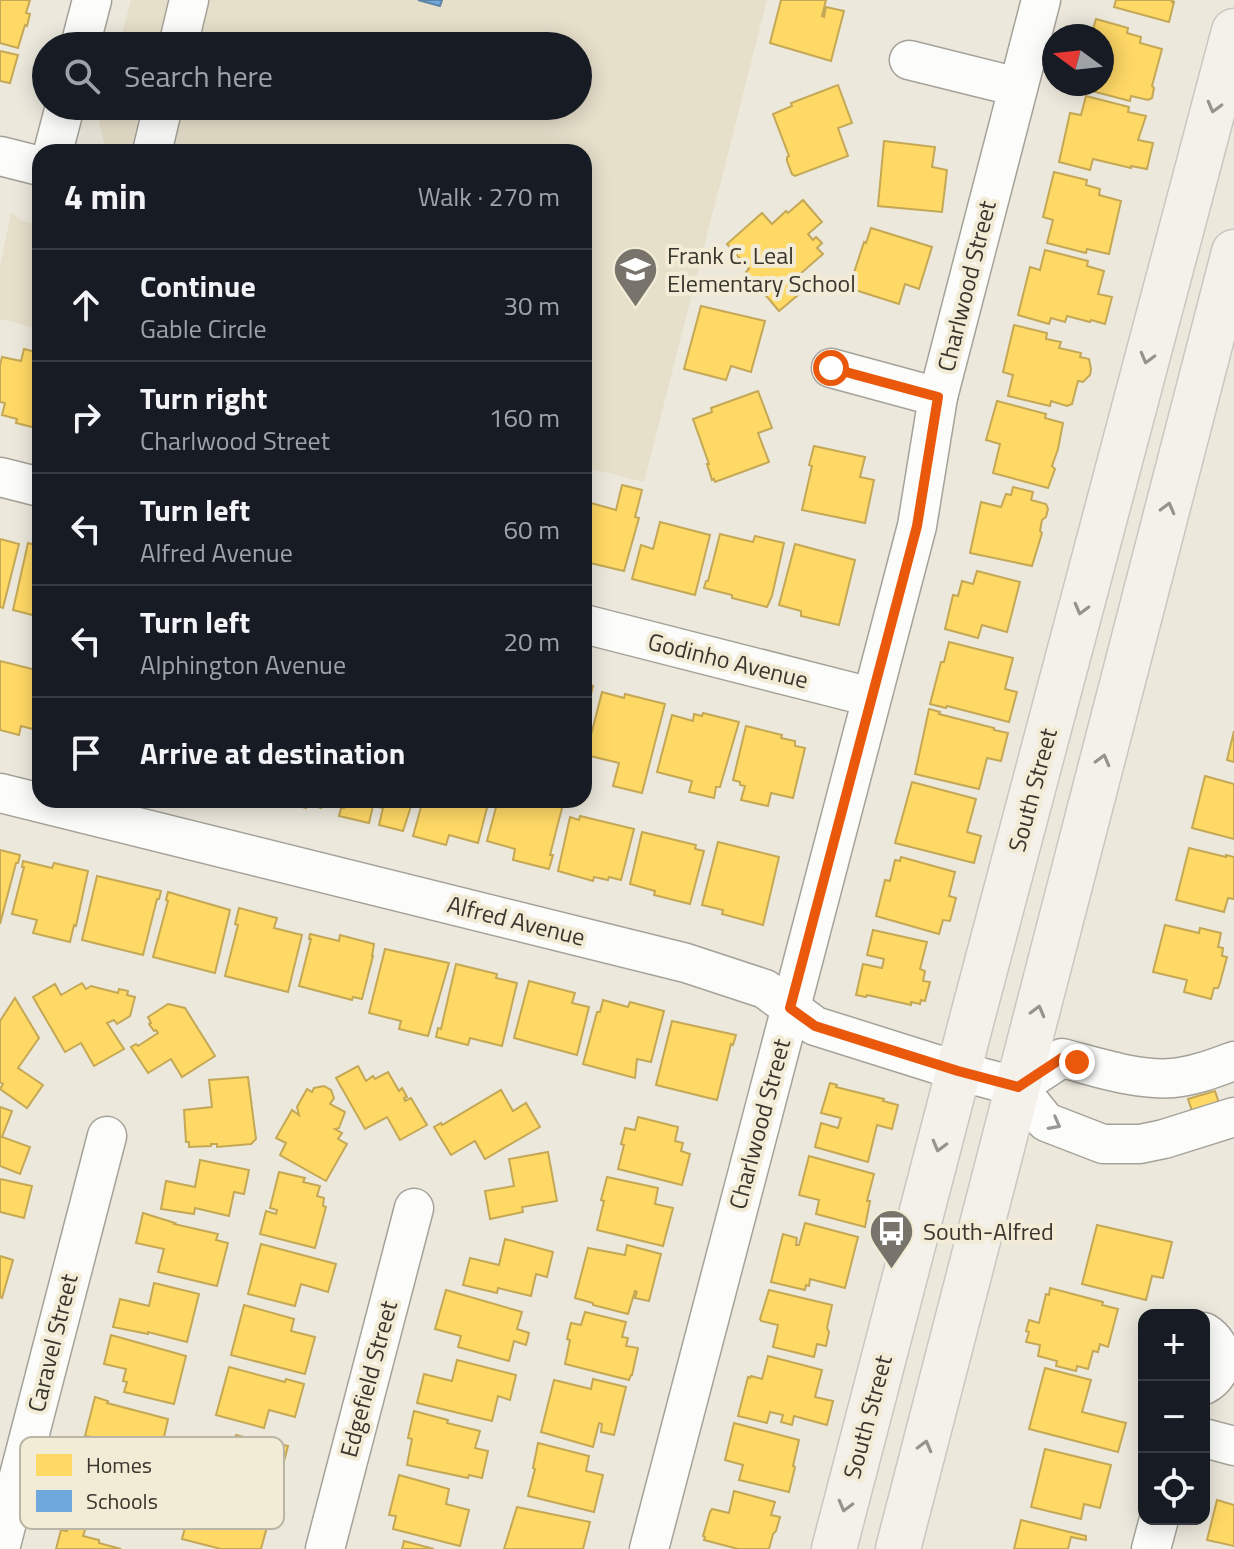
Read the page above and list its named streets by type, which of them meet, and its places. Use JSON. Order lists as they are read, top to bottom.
{
  "streets": {
    "main road": ["South Street"],
    "street": [
      "Charlwood Street",
      "Godinho Avenue",
      "Alfred Avenue",
      "Caravel Street",
      "Edgefield Street"
    ]
  },
  "crossings": [
    ["Charlwood Street", "Godinho Avenue"],
    ["Charlwood Street", "Alfred Avenue"],
    ["South Street", "Alfred Avenue"]
  ],
  "places": {
    "school or university": ["Frank C. Leal Elementary School"],
    "bus stop": ["South-Alfred"]
  },
  "legend": ["Homes", "Schools"],
  "north": "left",
  "page": {
    "search": "Search here",
    "heading": ["4 min", "Walk · 270 m"],
    "list": [
      ["Continue", "Gable Circle", "30 m"],
      ["Turn right", "Charlwood Street", "160 m"],
      ["Turn left", "Alfred Avenue", "60 m"],
      ["Turn left", "Alphington Avenue", "20 m"],
      "Arrive at destination"
    ],
    "map_buttons": ["+", "−"]
  }
}
